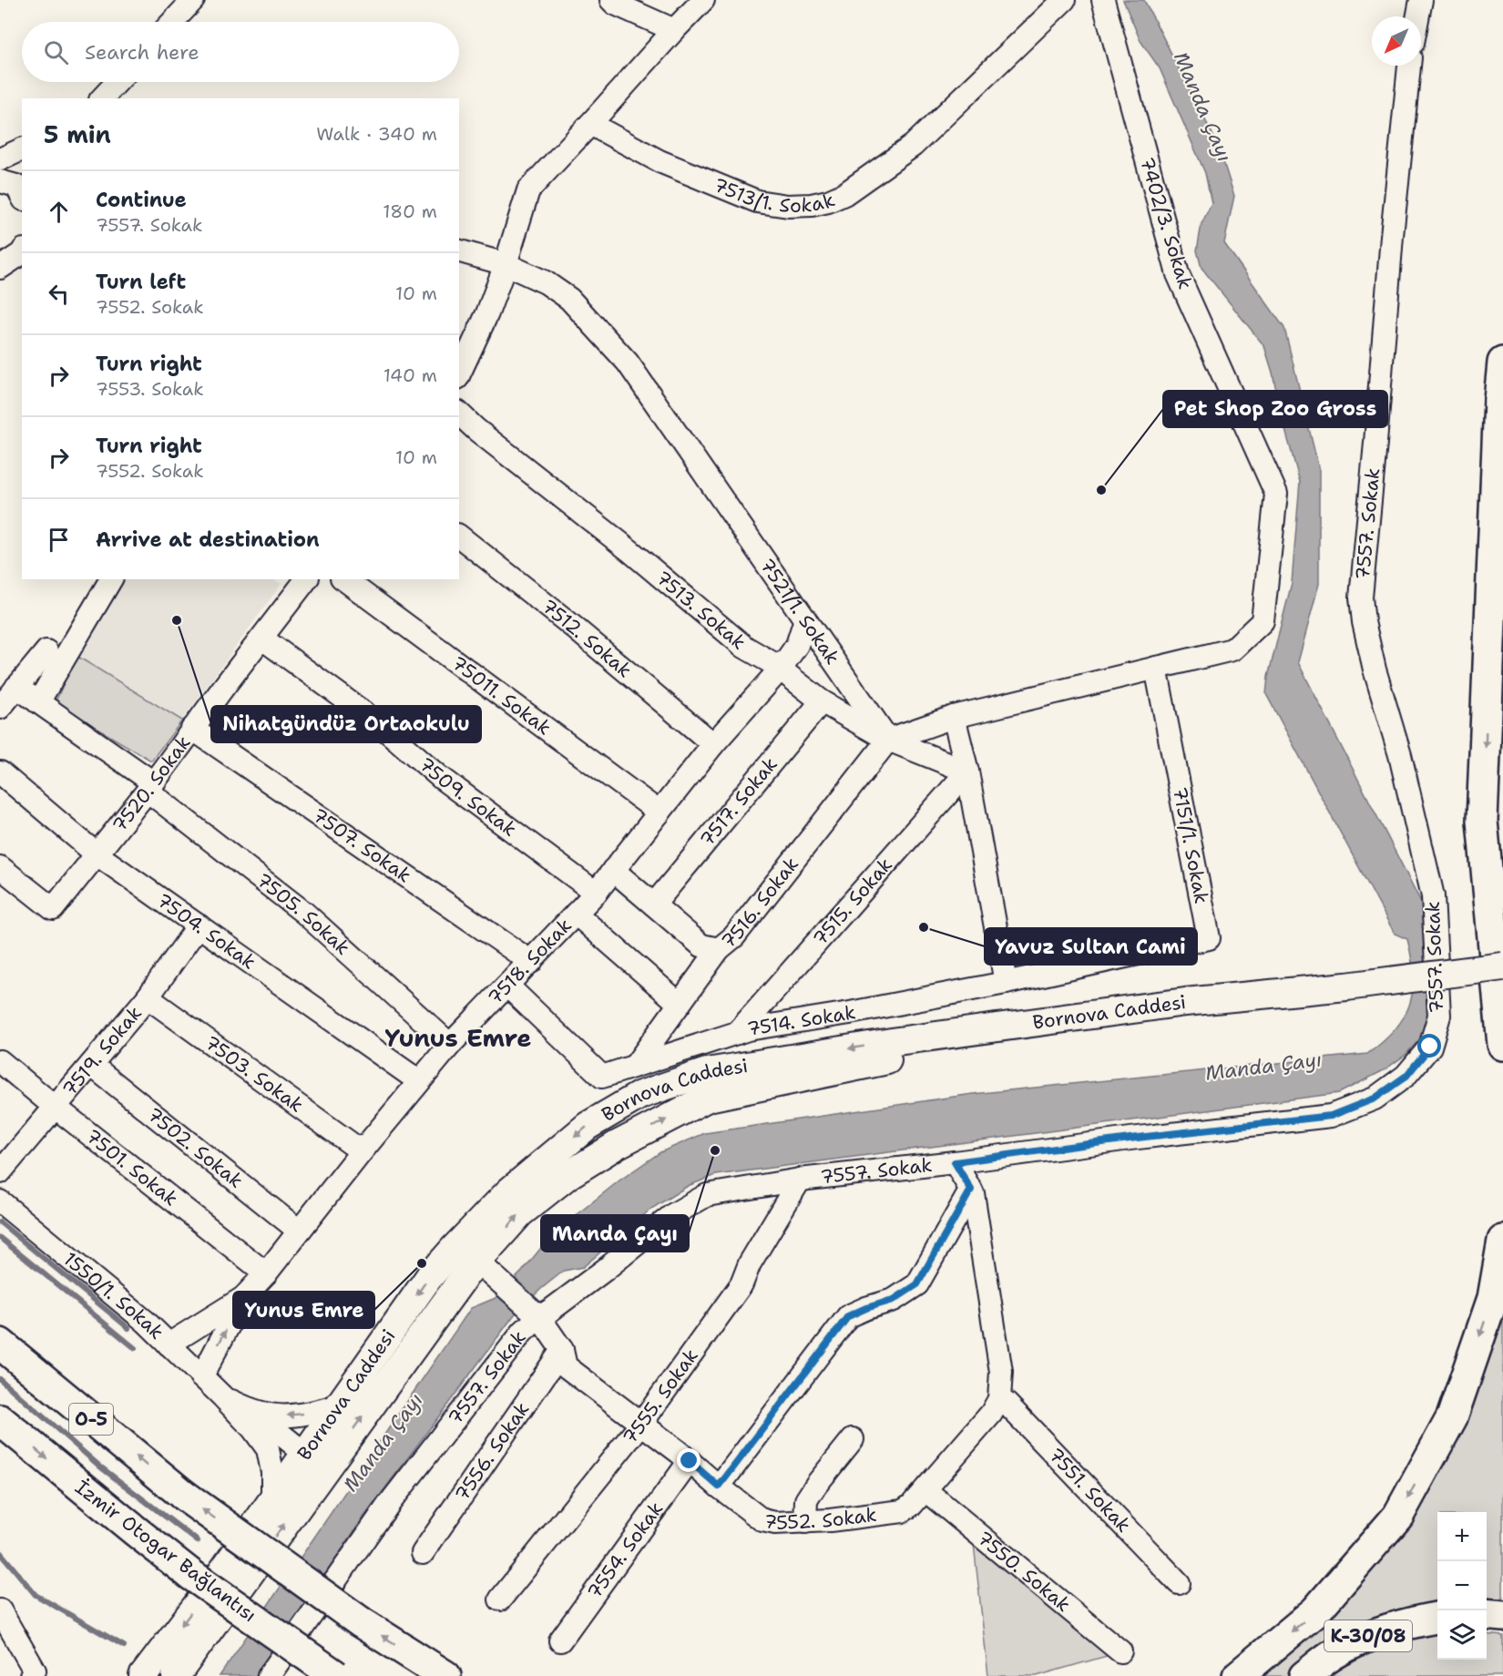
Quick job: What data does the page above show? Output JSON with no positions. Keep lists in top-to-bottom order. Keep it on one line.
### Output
{"streets":{"highway":["O-5","İzmir Otogar Bağlantısı","K-30/08"],"main road":["Bornova Caddesi"],"street":["7513/1. Sokak","7402/3. Sokak","7557. Sokak","7513. Sokak","7521/1. Sokak","7512. Sokak","75011. Sokak","7520. Sokak","7509. Sokak","7517. Sokak","7507. Sokak","7151/1. Sokak","7516. Sokak","7515. Sokak","7505. Sokak","7504. Sokak","7518. Sokak","7514. Sokak","7519. Sokak","7503. Sokak","7502. Sokak","7501. Sokak","1550/1. Sokak","7555. Sokak","7556. Sokak","7551. Sokak","7552. Sokak","7554. Sokak","7550. Sokak"]},"crossings":[["7402/3. Sokak","7151/1. Sokak"],["7557. Sokak","7555. Sokak"],["7557. Sokak","7552. Sokak"],["7513. Sokak","7521/1. Sokak"],["7513. Sokak","7517. Sokak"],["7513. Sokak","7516. Sokak"],["7513. Sokak","7515. Sokak"],["7513. Sokak","7518. Sokak"],["7521/1. Sokak","7516. Sokak"],["7521/1. Sokak","7518. Sokak"],["7512. Sokak","7518. Sokak"],["75011. Sokak","7518. Sokak"],["7520. Sokak","7509. Sokak"],["7520. Sokak","7507. Sokak"],["7520. Sokak","7505. Sokak"],["7520. Sokak","7504. Sokak"],["7509. Sokak","7518. Sokak"],["7507. Sokak","7518. Sokak"],["7151/1. Sokak","7514. Sokak"],["7516. Sokak","7514. Sokak"],["7515. Sokak","7514. Sokak"],["7505. Sokak","7518. Sokak"],["7504. Sokak","7518. Sokak"],["7504. Sokak","7519. Sokak"],["7518. Sokak","7514. Sokak"],["7518. Sokak","7503. Sokak"],["7518. Sokak","7502. Sokak"],["7518. Sokak","7501. Sokak"],["7518. Sokak","1550/1. Sokak"],["Bornova Caddesi","1550/1. Sokak"],["Bornova Caddesi","7552. Sokak"],["Bornova Caddesi","İzmir Otogar Bağlantısı"],["7519. Sokak","7503. Sokak"],["7519. Sokak","7502. Sokak"],["7519. Sokak","7501. Sokak"],["7555. Sokak","7552. Sokak"],["7556. Sokak","7552. Sokak"],["7551. Sokak","7552. Sokak"],["7552. Sokak","7554. Sokak"],["7552. Sokak","7550. Sokak"]],"districts":["Yunus Emre"],"water":["Manda Çayı"],"places":["Pet Shop Zoo Gross","Nihatgündüz Ortaokulu","Yavuz Sultan Cami","Manda Çayı","Yunus Emre"],"north":"bottom left","page":{"search":"Search here","heading":["5 min","Walk · 340 m"],"list":[["Continue","7557. Sokak","180 m"],["Turn left","7552. Sokak","10 m"],["Turn right","7553. Sokak","140 m"],["Turn right","7552. Sokak","10 m"],"Arrive at destination"],"map_buttons":["+","−"]}}
